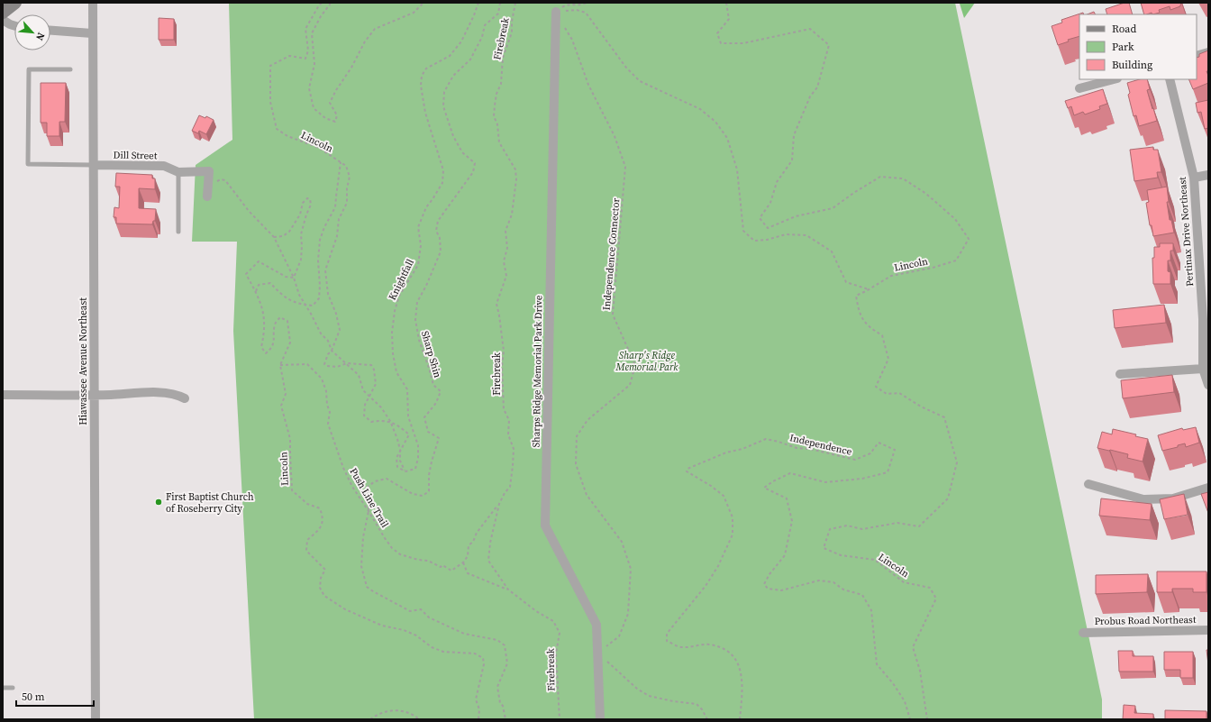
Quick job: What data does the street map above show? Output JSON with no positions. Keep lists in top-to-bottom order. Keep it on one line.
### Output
{"streets":{"street":["Dill Street","Pertinax Drive Northeast","Hiawassee Avenue Northeast","Sharps Ridge Memorial Park Drive","Probus Road Northeast"],"path":["Firebreak","Lincoln","Independence Connector","Knightfall","Sharp Shin","Independence","Push Line Trail"]},"crossings":[["Lincoln","Push Line Trail"],["Dill Street","Hiawassee Avenue Northeast"],["Independence Connector","Sharps Ridge Memorial Park Drive"],["Sharp Shin","Push Line Trail"]],"parks":["Sharp's Ridge Memorial Park"],"places":["First Baptist Church of Roseberry City"],"legend":["Road","Park","Building"],"scale_bar":"50 m","north":"bottom right"}
